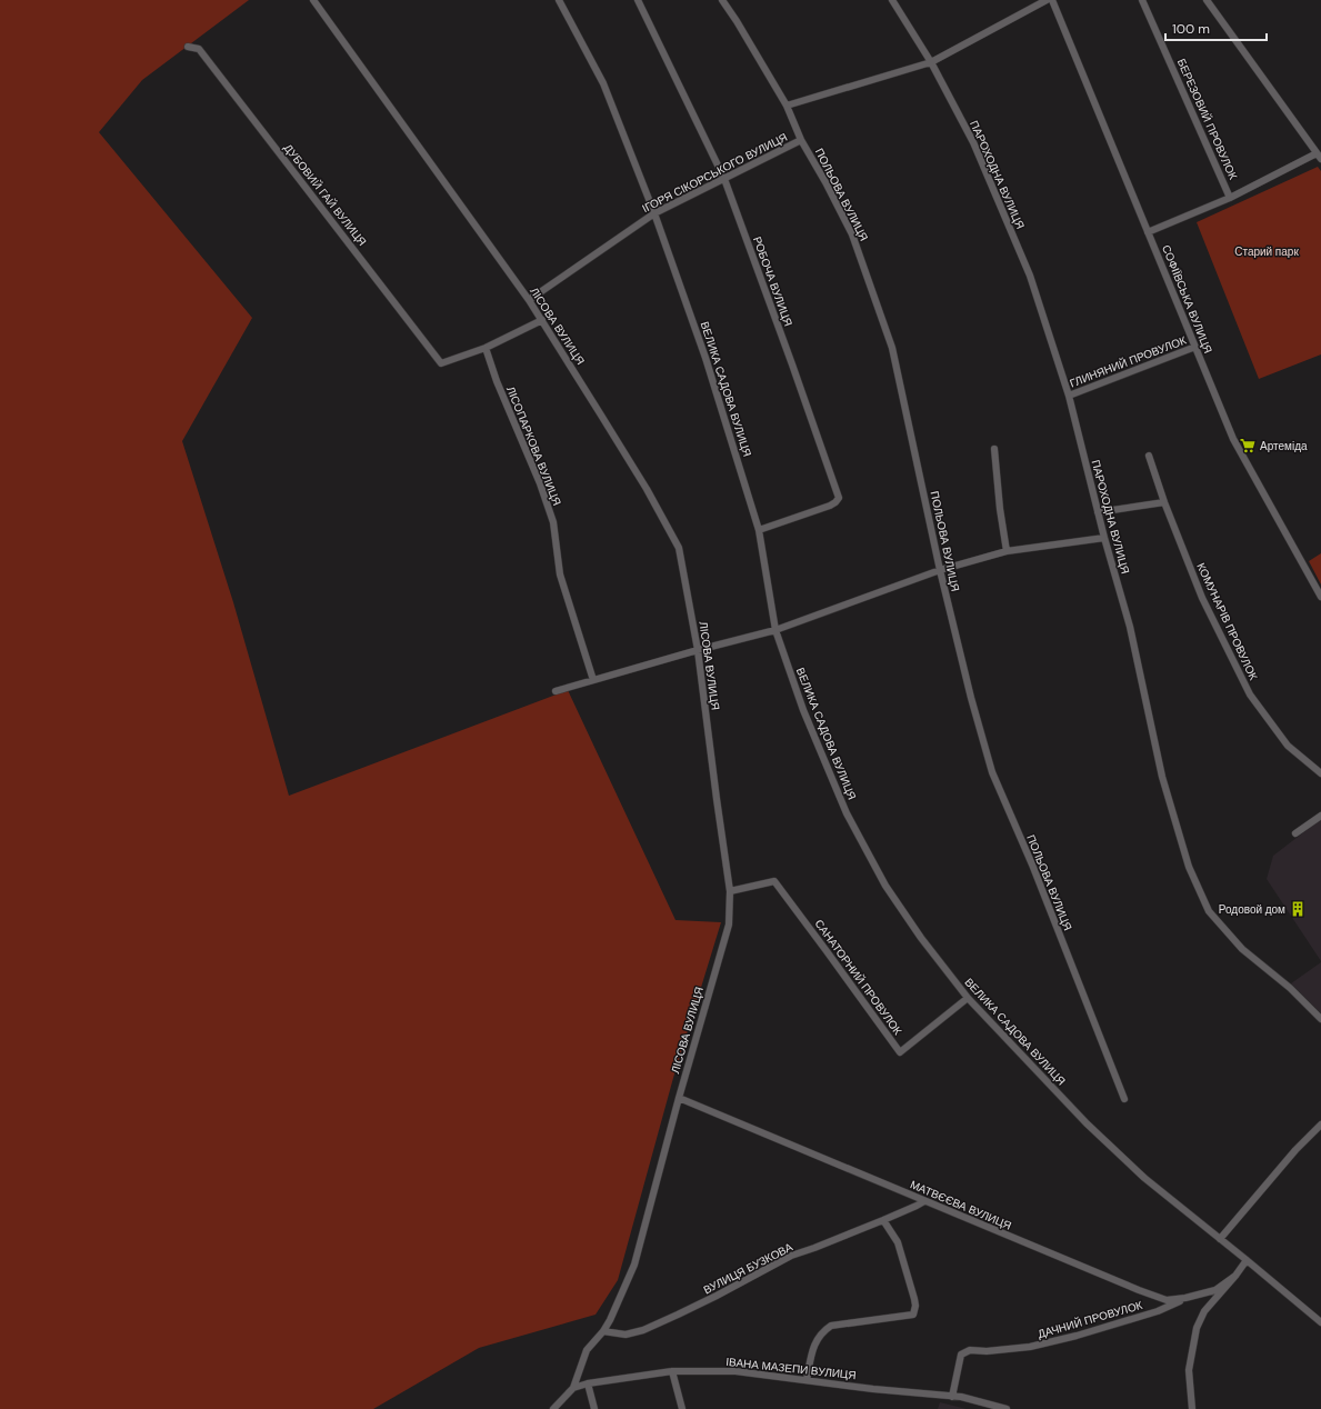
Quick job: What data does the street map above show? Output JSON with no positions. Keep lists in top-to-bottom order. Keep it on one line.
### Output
{"streets":{"street":["БЕРЕЗОВИЙ ПРОВУЛОК","ІГОРЯ СІКОРСЬКОГО ВУЛИЦЯ","ПАРОХОДНА ВУЛИЦЯ","ДУБОВИЙ ГАЙ ВУЛИЦЯ","ПОЛЬОВА ВУЛИЦЯ","РОБОЧА ВУЛИЦЯ","СОФІЇВСЬКА ВУЛИЦЯ","ЛІСОВА ВУЛИЦЯ","ГЛИНЯНИЙ ПРОВУЛОК","ВЕЛИКА САДОВА ВУЛИЦЯ","ЛІСОПАРКОВА ВУЛИЦЯ","КОМУНАРІВ ПРОВУЛОК","САНАТОРНИЙ ПРОВУЛОК","МАТВЄЄВА ВУЛИЦЯ","ВУЛИЦЯ БУЗКОВА","ДАЧНИЙ ПРОВУЛОК","ІВАНА МАЗЕПИ ВУЛИЦЯ"]},"crossings":[["ІГОРЯ СІКОРСЬКОГО ВУЛИЦЯ","ПОЛЬОВА ВУЛИЦЯ"],["ІГОРЯ СІКОРСЬКОГО ВУЛИЦЯ","РОБОЧА ВУЛИЦЯ"],["ІГОРЯ СІКОРСЬКОГО ВУЛИЦЯ","ЛІСОВА ВУЛИЦЯ"],["ІГОРЯ СІКОРСЬКОГО ВУЛИЦЯ","ВЕЛИКА САДОВА ВУЛИЦЯ"],["ПАРОХОДНА ВУЛИЦЯ","ГЛИНЯНИЙ ПРОВУЛОК"],["ДУБОВИЙ ГАЙ ВУЛИЦЯ","ЛІСОПАРКОВА ВУЛИЦЯ"],["РОБОЧА ВУЛИЦЯ","ВЕЛИКА САДОВА ВУЛИЦЯ"],["СОФІЇВСЬКА ВУЛИЦЯ","ГЛИНЯНИЙ ПРОВУЛОК"],["ЛІСОВА ВУЛИЦЯ","САНАТОРНИЙ ПРОВУЛОК"],["ЛІСОВА ВУЛИЦЯ","МАТВЄЄВА ВУЛИЦЯ"],["ЛІСОВА ВУЛИЦЯ","ВУЛИЦЯ БУЗКОВА"],["ЛІСОВА ВУЛИЦЯ","ІВАНА МАЗЕПИ ВУЛИЦЯ"],["ВЕЛИКА САДОВА ВУЛИЦЯ","САНАТОРНИЙ ПРОВУЛОК"],["МАТВЄЄВА ВУЛИЦЯ","ВУЛИЦЯ БУЗКОВА"],["МАТВЄЄВА ВУЛИЦЯ","ДАЧНИЙ ПРОВУЛОК"],["ДАЧНИЙ ПРОВУЛОК","ІВАНА МАЗЕПИ ВУЛИЦЯ"]],"parks":["Старий парк"],"places":{"supermarket":["Артеміда"],"building":["Родовой дом"]},"scale_bar":"100 m"}
